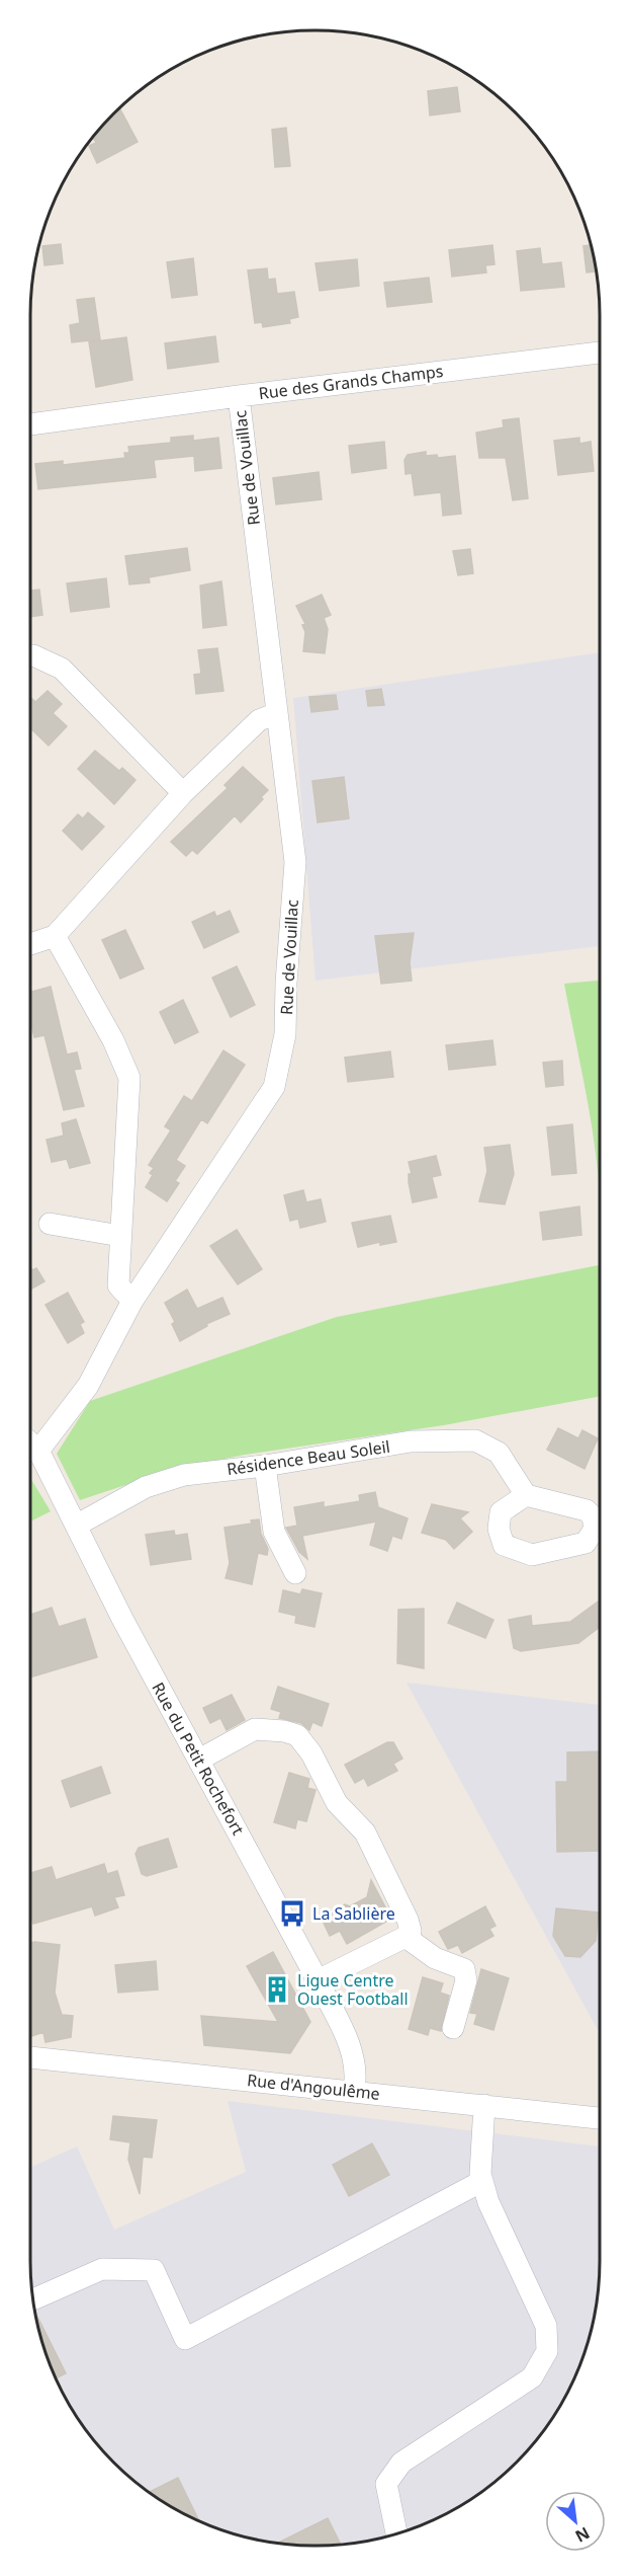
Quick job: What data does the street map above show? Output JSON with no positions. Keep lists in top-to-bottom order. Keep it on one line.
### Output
{"streets":{"street":["Rue des Grands Champs","Rue de Vouillac","Résidence Beau Soleil","Rue du Petit Rochefort","Rue d'Angoulême"]},"crossings":[["Rue des Grands Champs","Rue de Vouillac"],["Rue de Vouillac","Rue du Petit Rochefort"],["Résidence Beau Soleil","Rue du Petit Rochefort"],["Rue du Petit Rochefort","Rue d'Angoulême"]],"places":{"bus stop":["La Sablière"],"building":["Ligue Centre Ouest Football"]},"north":"bottom right"}
